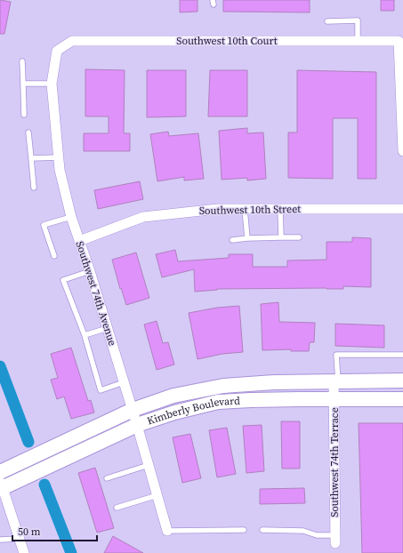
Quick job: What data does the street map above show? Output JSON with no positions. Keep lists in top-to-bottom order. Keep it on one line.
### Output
{"streets":{"street":["Southwest 10th Court","Southwest 10th Street","Southwest 74th Avenue","Kimberly Boulevard","Southwest 74th Terrace"]},"crossings":[["Southwest 10th Court","Southwest 74th Avenue"],["Southwest 10th Street","Southwest 74th Avenue"],["Southwest 74th Avenue","Kimberly Boulevard"],["Kimberly Boulevard","Southwest 74th Terrace"]],"scale_bar":"50 m"}
